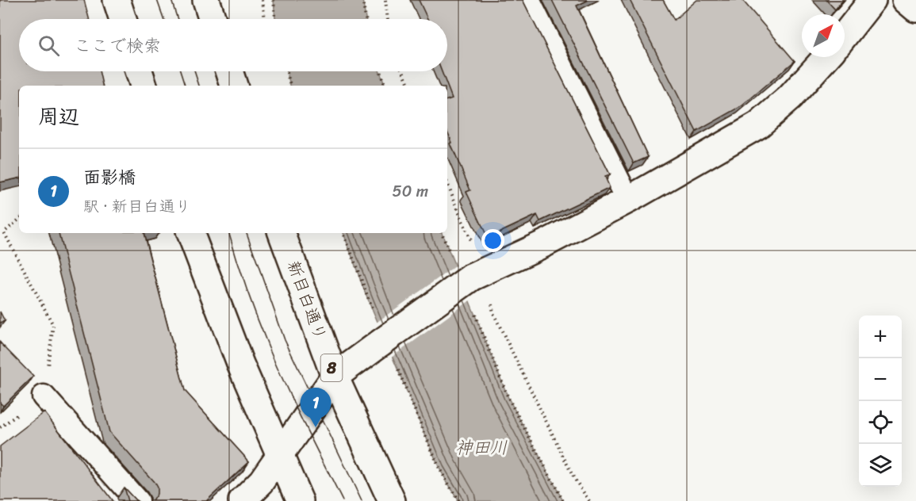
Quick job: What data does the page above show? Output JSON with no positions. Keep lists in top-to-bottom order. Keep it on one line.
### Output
{"streets":{"street":["新目白通り","8"]},"water":["神田川"],"north":"top right","page":{"search":"ここで検索","heading":"周辺","list":[{"mark":"1","name":"面影橋","note":"駅 · 新目白通り","value":"50 m"}],"map_buttons":["+","−"],"pins":"1"}}
